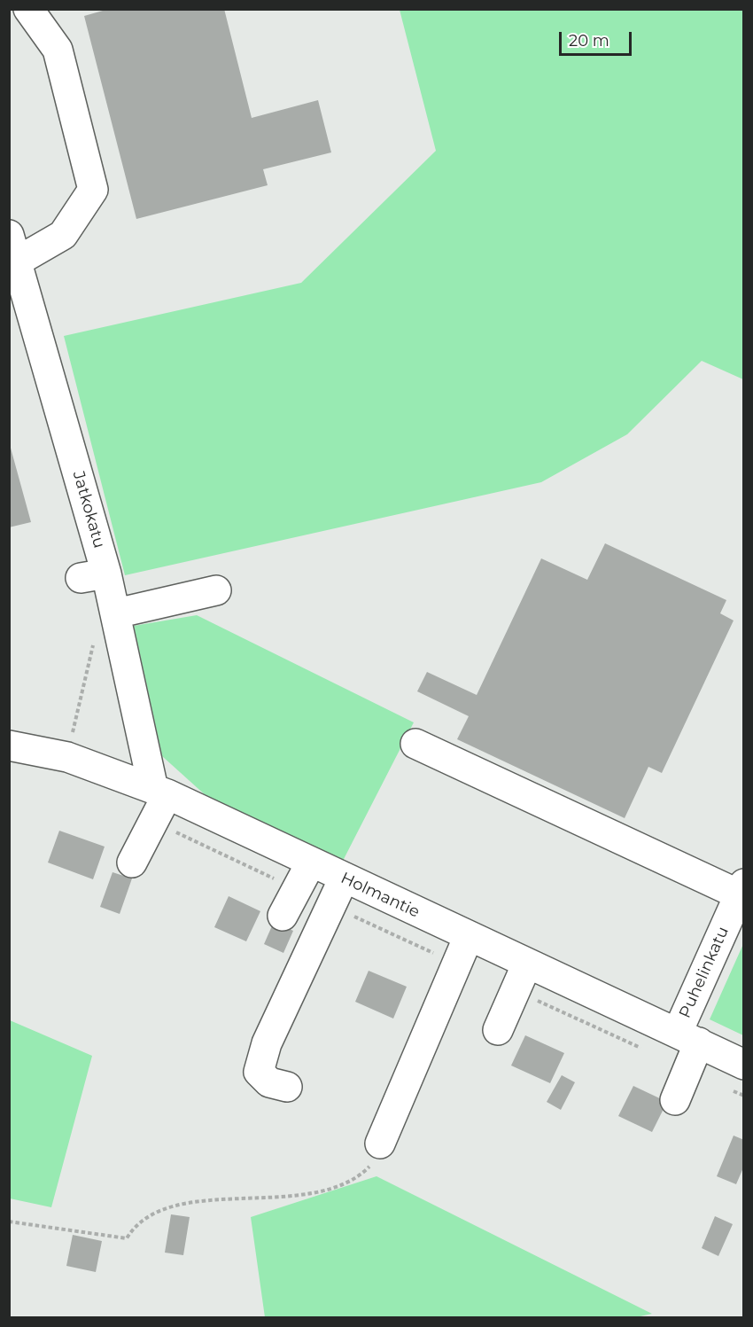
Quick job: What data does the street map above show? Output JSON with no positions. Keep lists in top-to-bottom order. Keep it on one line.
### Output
{"streets":{"street":["Jatkokatu","Holmantie","Puhelinkatu"]},"crossings":[["Jatkokatu","Holmantie"],["Holmantie","Puhelinkatu"]],"scale_bar":"20 m"}
